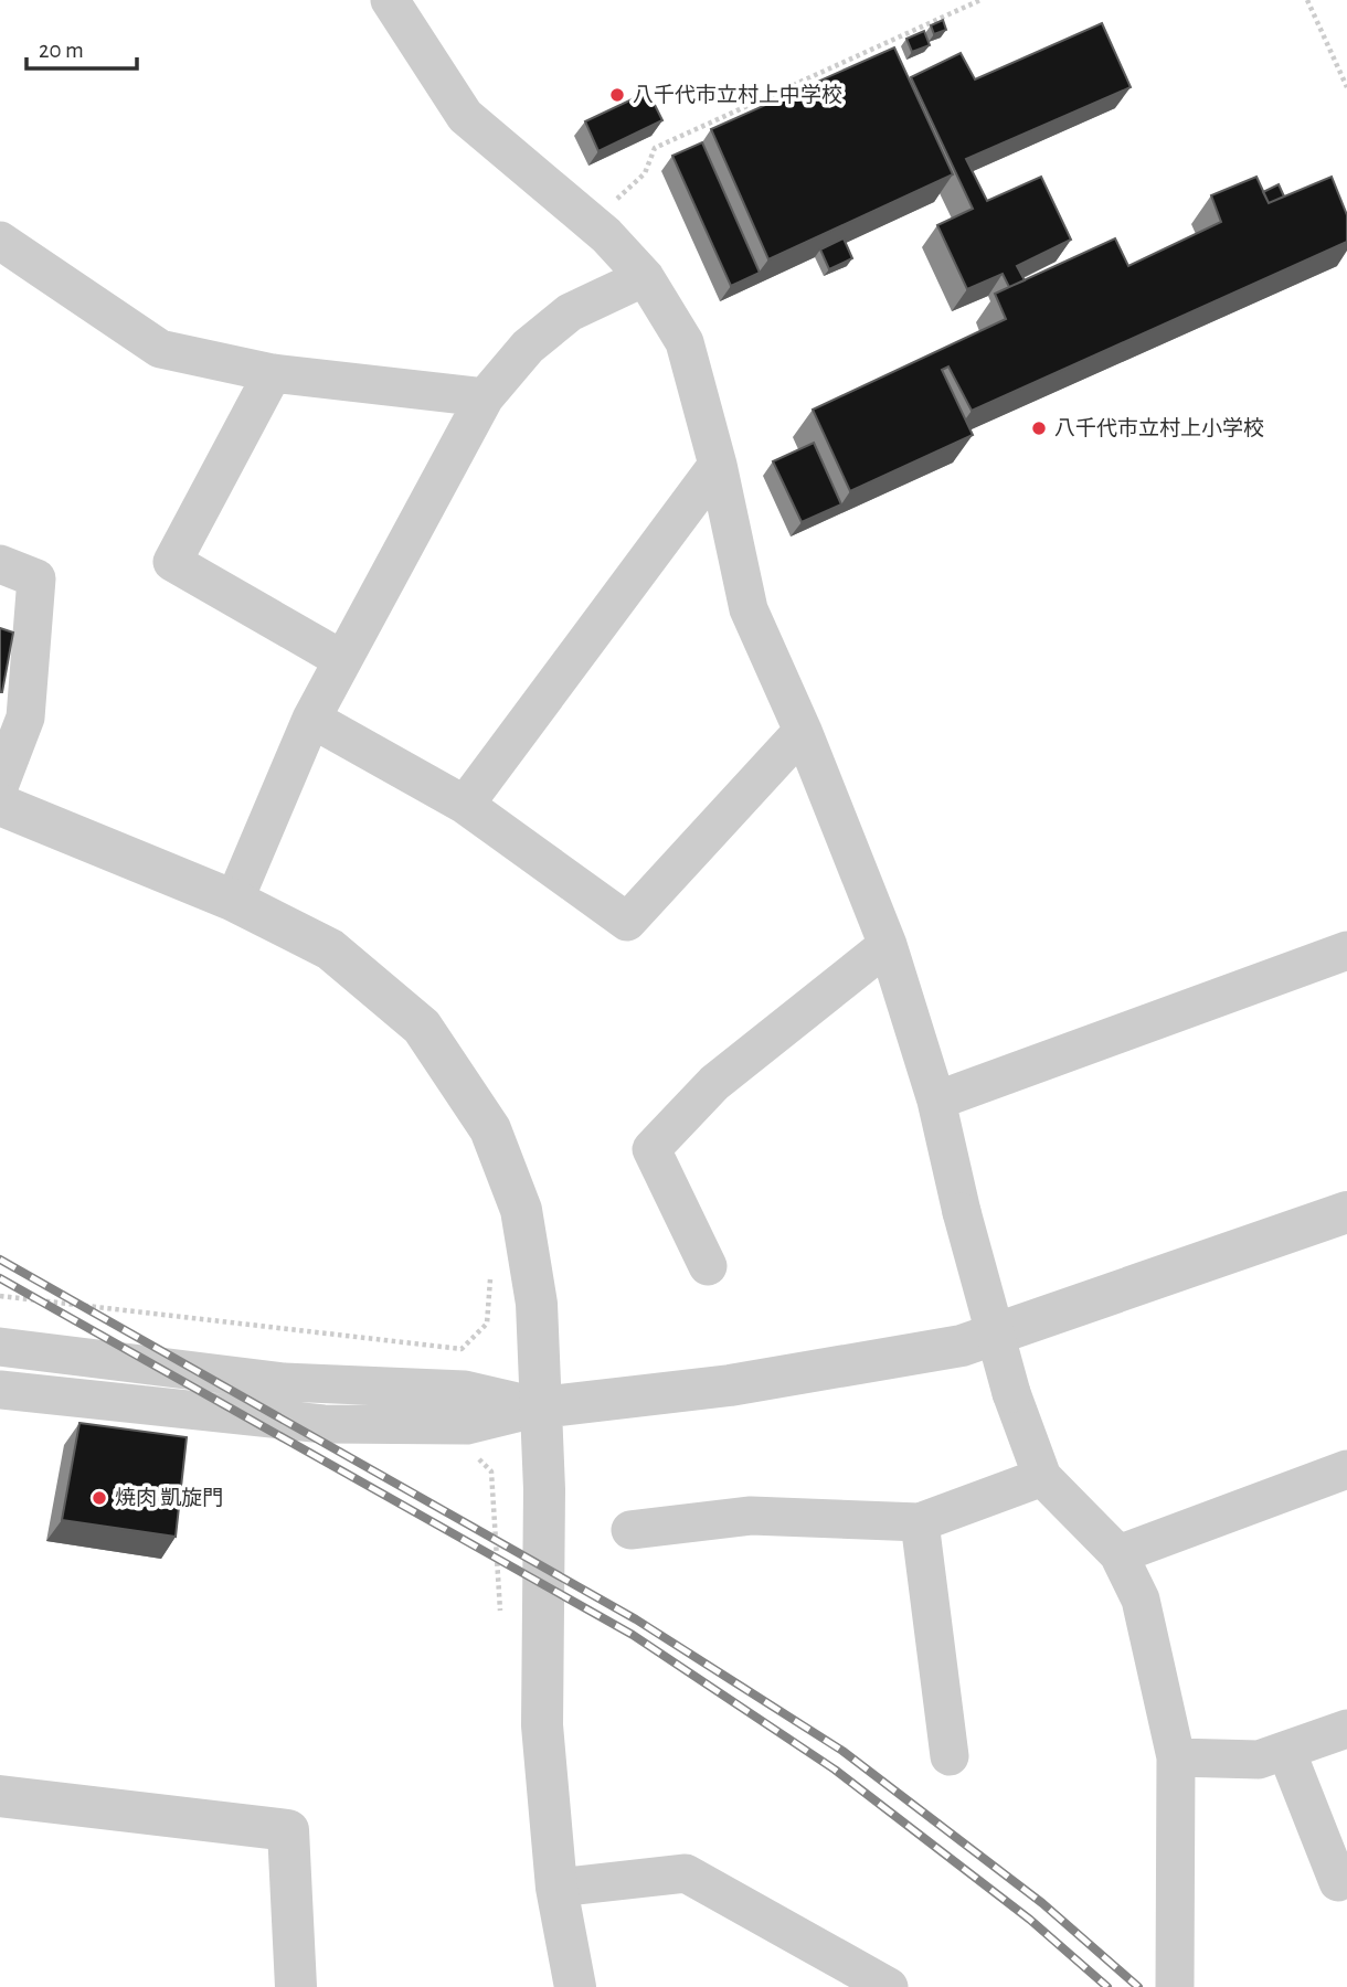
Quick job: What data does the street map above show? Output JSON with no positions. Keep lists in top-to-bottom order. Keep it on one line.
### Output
{"places":["八千代市立村上中学校","八千代市立村上小学校","焼肉 凱旋門"],"scale_bar":"20 m"}
